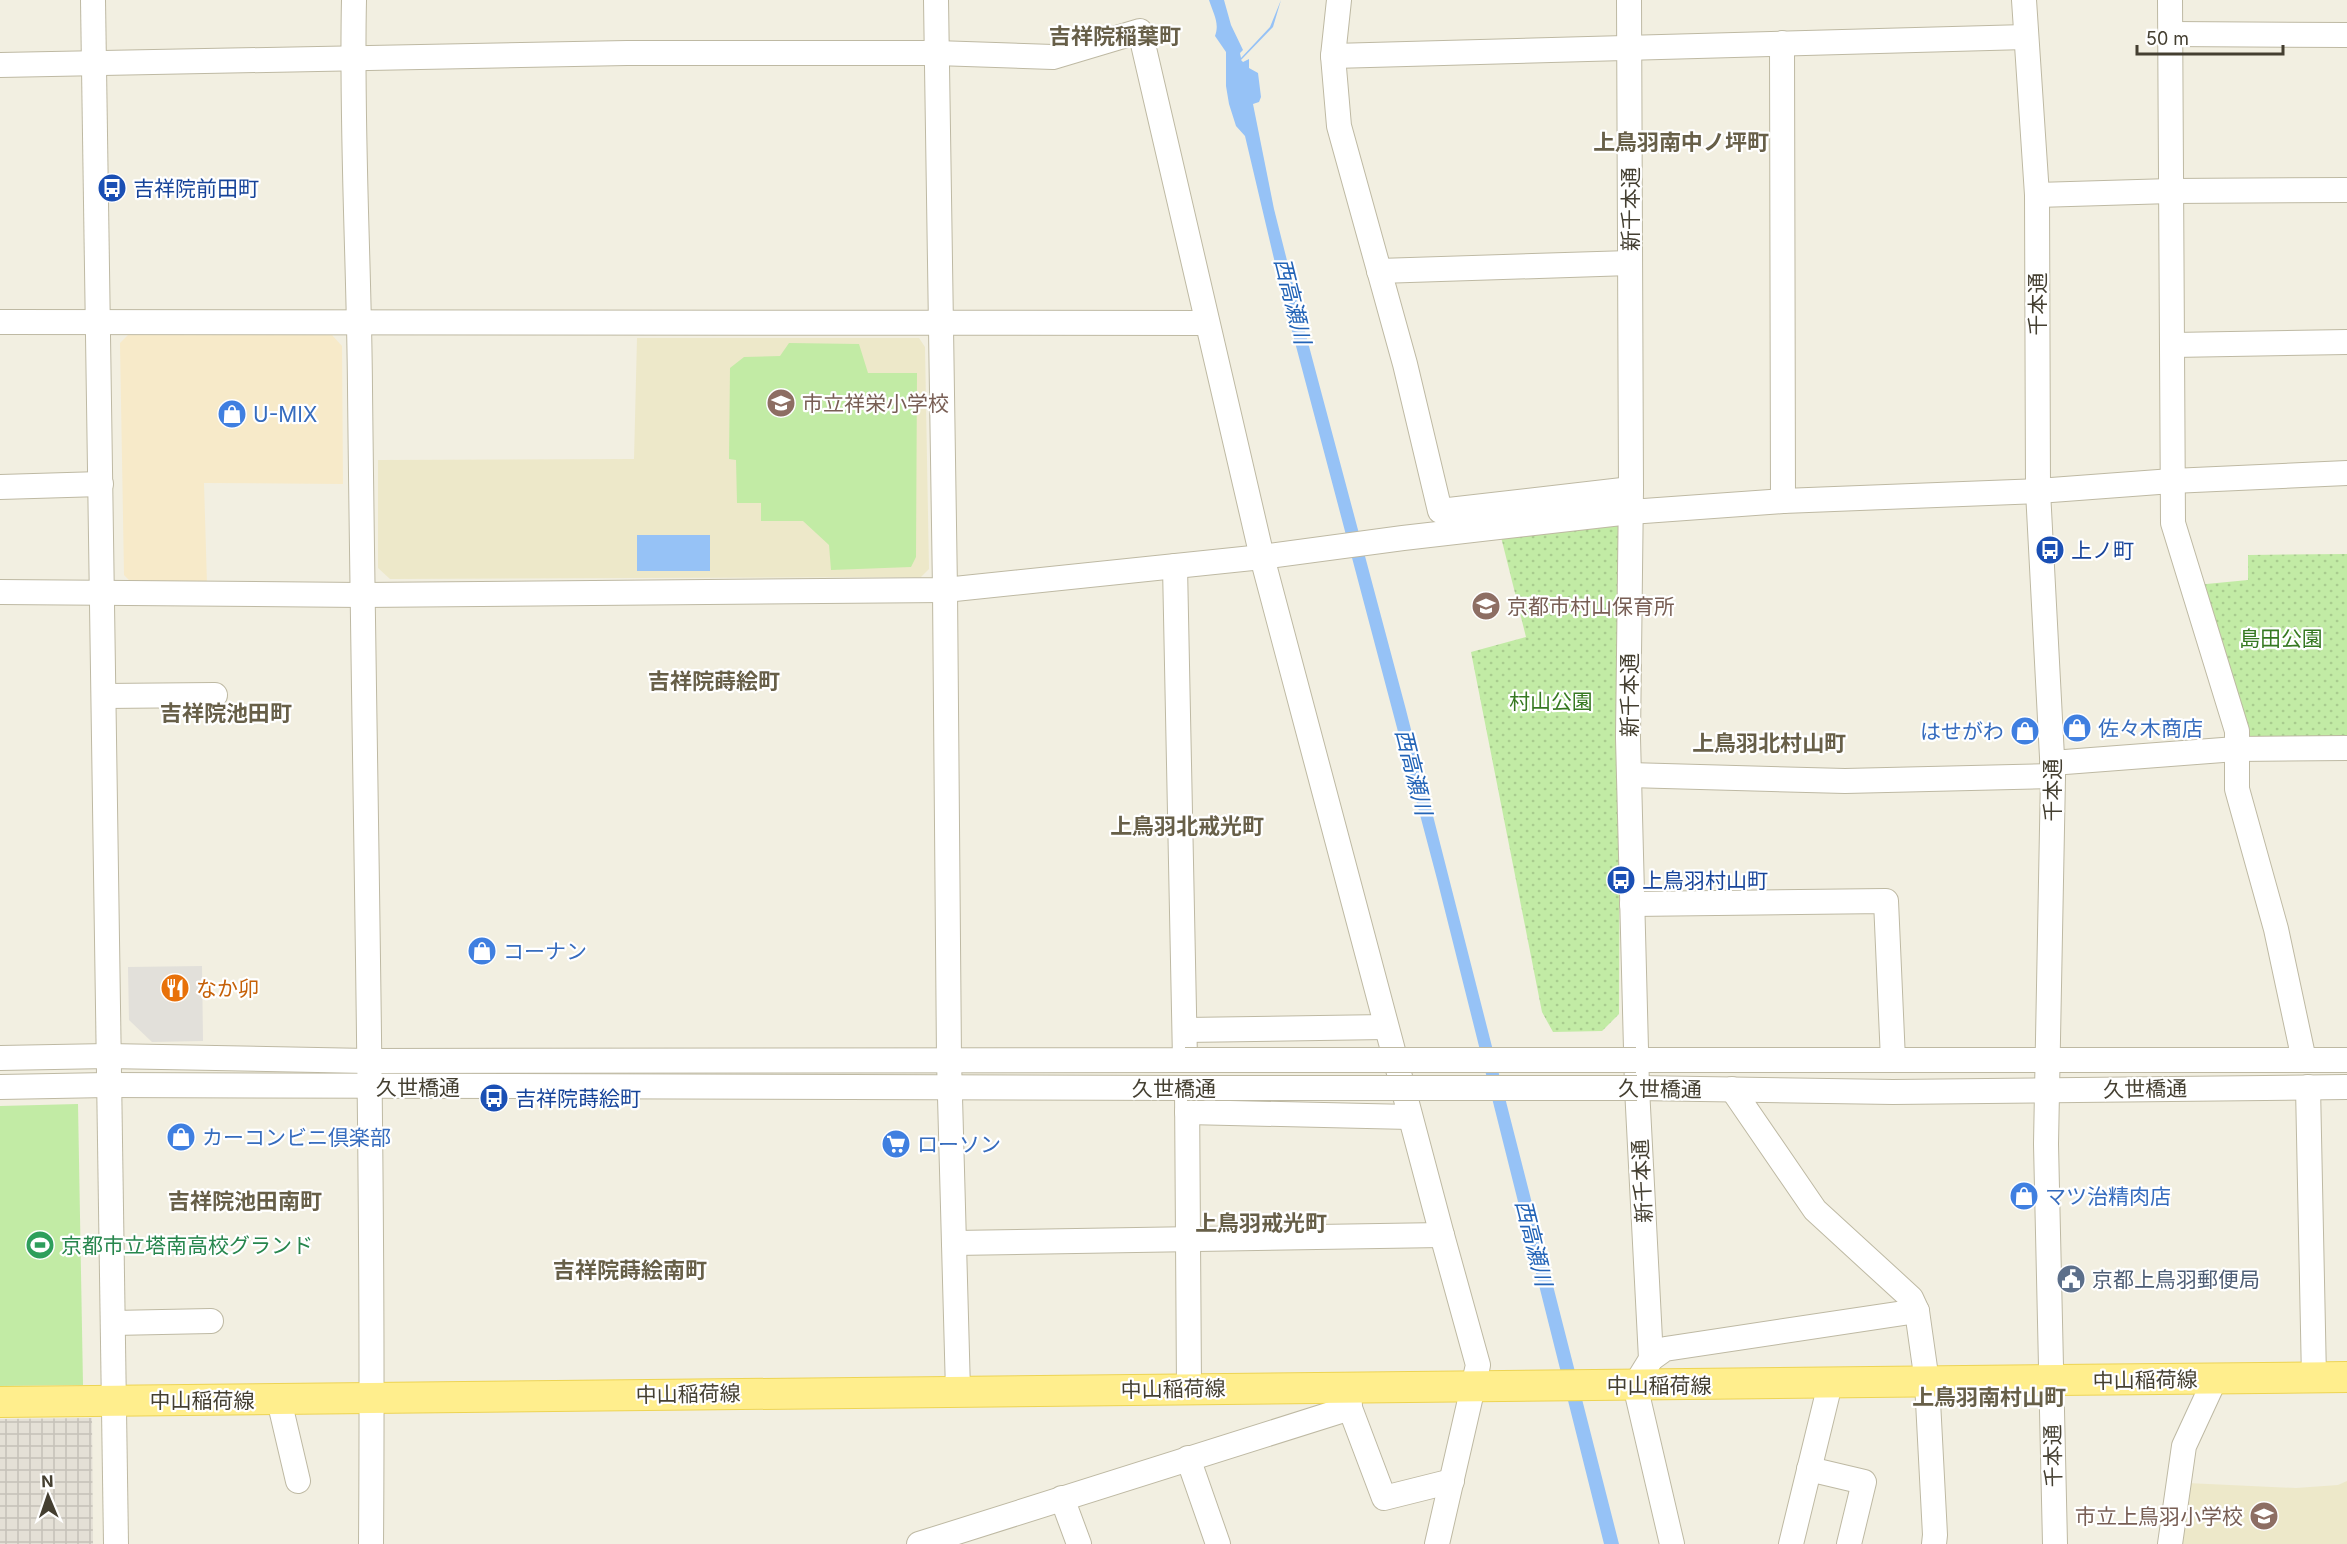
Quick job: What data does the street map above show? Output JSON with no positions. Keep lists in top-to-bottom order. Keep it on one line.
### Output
{"streets":{"main road":["中山稲荷線"],"street":["新千本通","千本通","久世橋通"]},"crossings":[["新千本通","久世橋通"],["千本通","久世橋通"],["千本通","中山稲荷線"]],"districts":["吉祥院稲葉町","上鳥羽南中ノ坪町","吉祥院蒔絵町","吉祥院池田町","上鳥羽北村山町","上鳥羽北戒光町","吉祥院池田南町","上鳥羽戒光町","吉祥院蒔絵南町","上鳥羽南村山町"],"water":["西高瀬川"],"parks":["島田公園","村山公園"],"places":{"bus stop":["吉祥院前田町","上ノ町","上鳥羽村山町","吉祥院蒔絵町"],"school or university":["市立祥栄小学校","京都市村山保育所","市立上鳥羽小学校"],"shop":["U-MIX","佐々木商店","はせがわ","コーナン","カーコンビニ倶楽部","マツ治精肉店"],"restaurant":["なか卯"],"supermarket":["ローソン"],"sports":["京都市立塔南高校グランド"],"public building":["京都上鳥羽郵便局"]},"scale_bar":"50 m","north":"top"}
